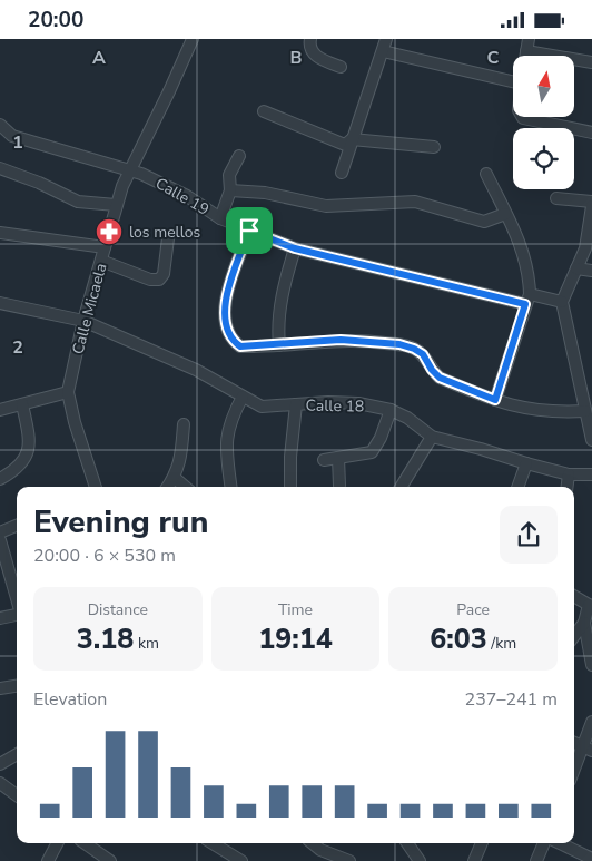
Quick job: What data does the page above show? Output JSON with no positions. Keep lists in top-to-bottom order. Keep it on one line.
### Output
{"streets":{"street":["Calle 19","Calle Micaela","Calle 18"]},"crossings":[["Calle 19","Calle Micaela"],["Calle Micaela","Calle 18"]],"places":{"pharmacy":["los mellos"]},"north":"top","page":{"status":"20:00","heading":["Evening run","20:00 · 6 × 530 m"],"stats":[["Distance","3.18 km"],["Time","19:14"],["Pace","6:03 /km"]],"chart":["Elevation","237–241 m"]},"grid":{"columns":["A","B","C"],"rows":["1","2"]}}
